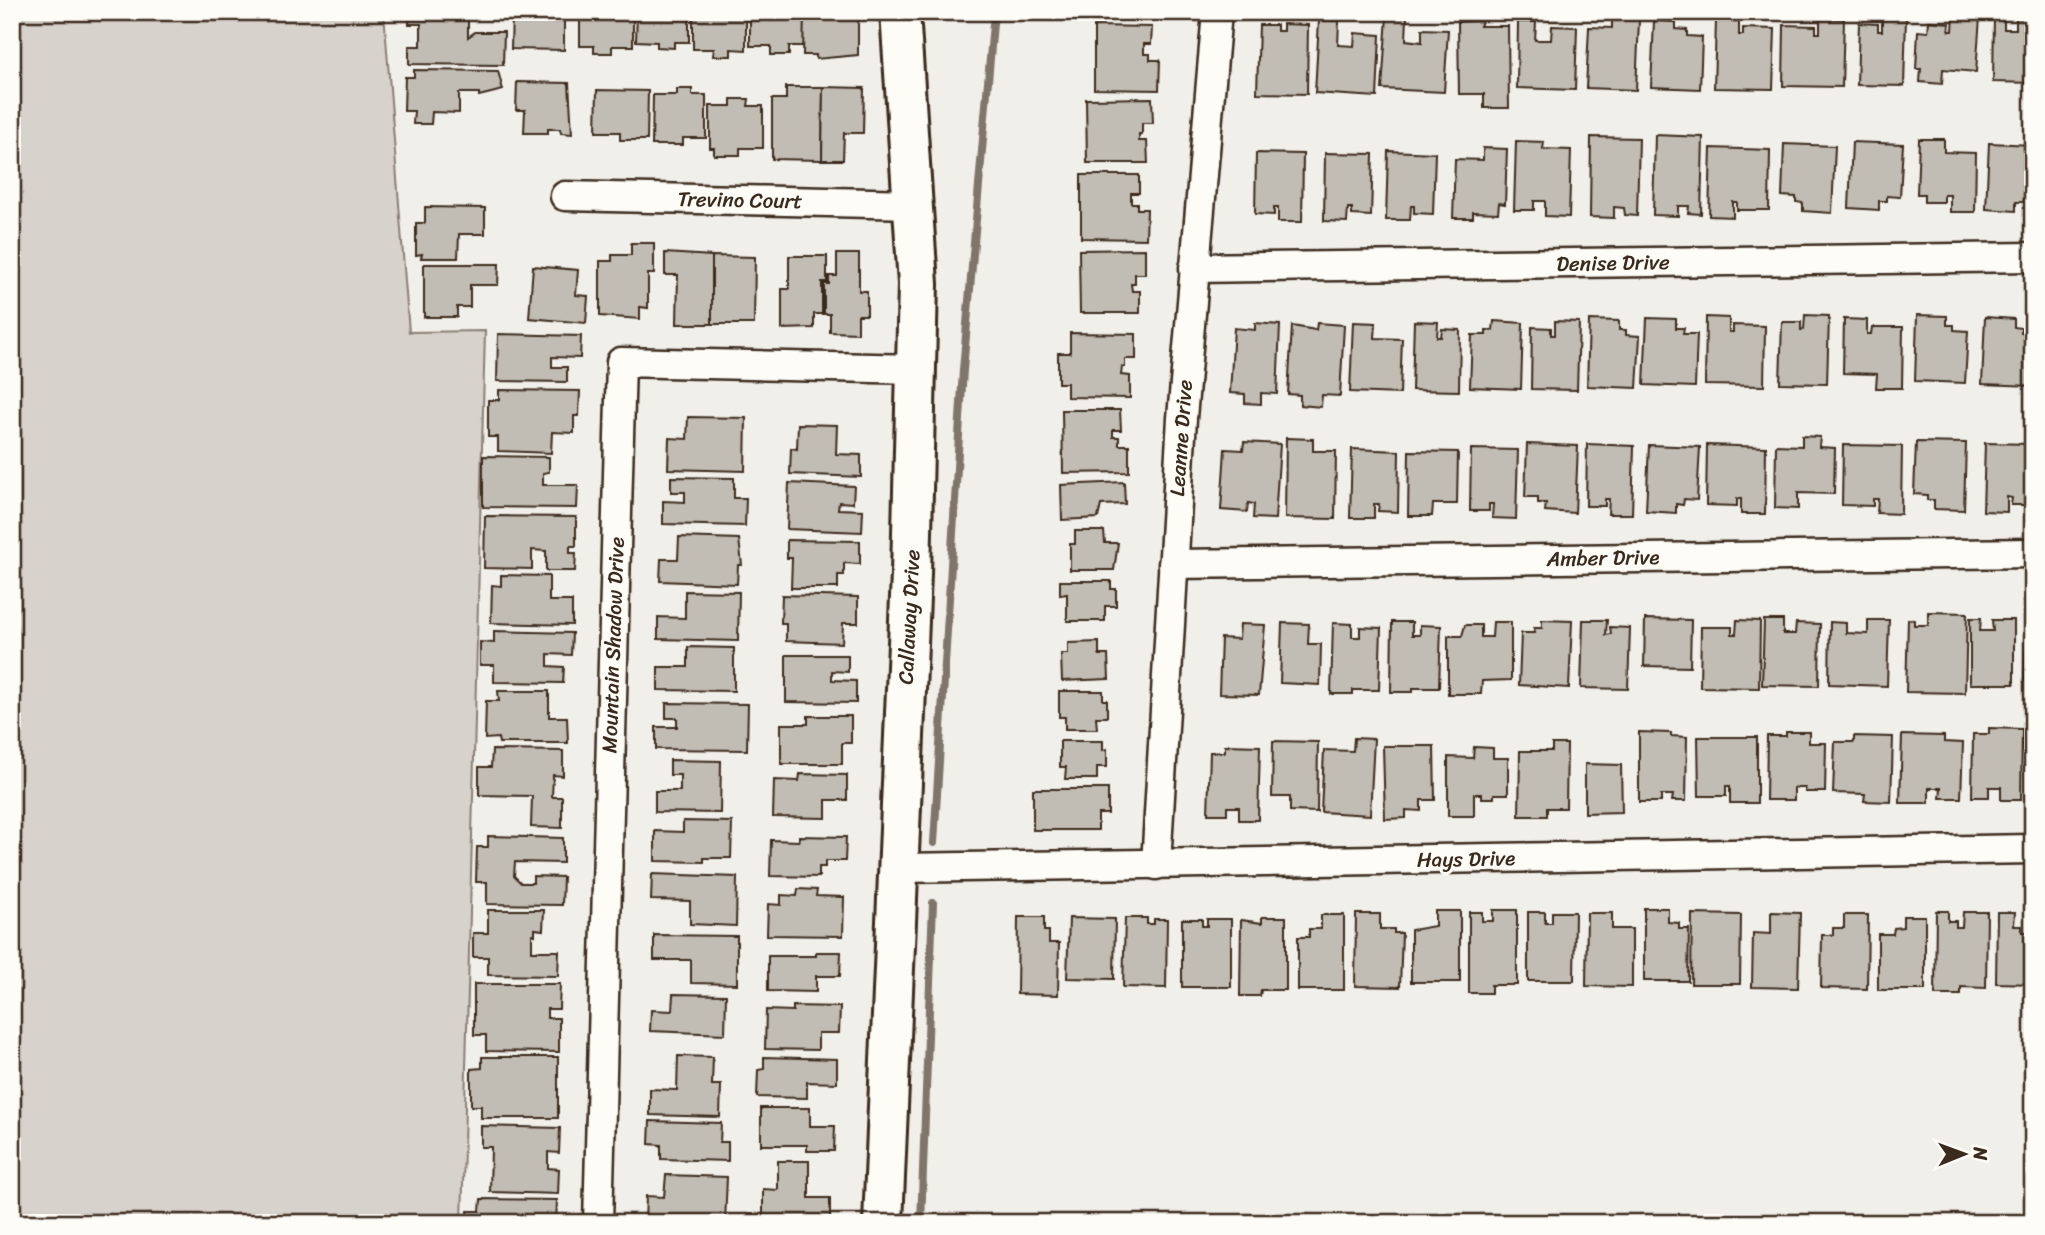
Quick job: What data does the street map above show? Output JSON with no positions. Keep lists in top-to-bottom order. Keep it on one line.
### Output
{"streets":{"street":["Trevino Court","Denise Drive","Leanne Drive","Amber Drive","Callaway Drive","Mountain Shadow Drive","Hays Drive"]},"crossings":[["Trevino Court","Callaway Drive"],["Denise Drive","Leanne Drive"],["Leanne Drive","Amber Drive"],["Leanne Drive","Hays Drive"],["Callaway Drive","Mountain Shadow Drive"],["Callaway Drive","Hays Drive"]],"north":"right"}
